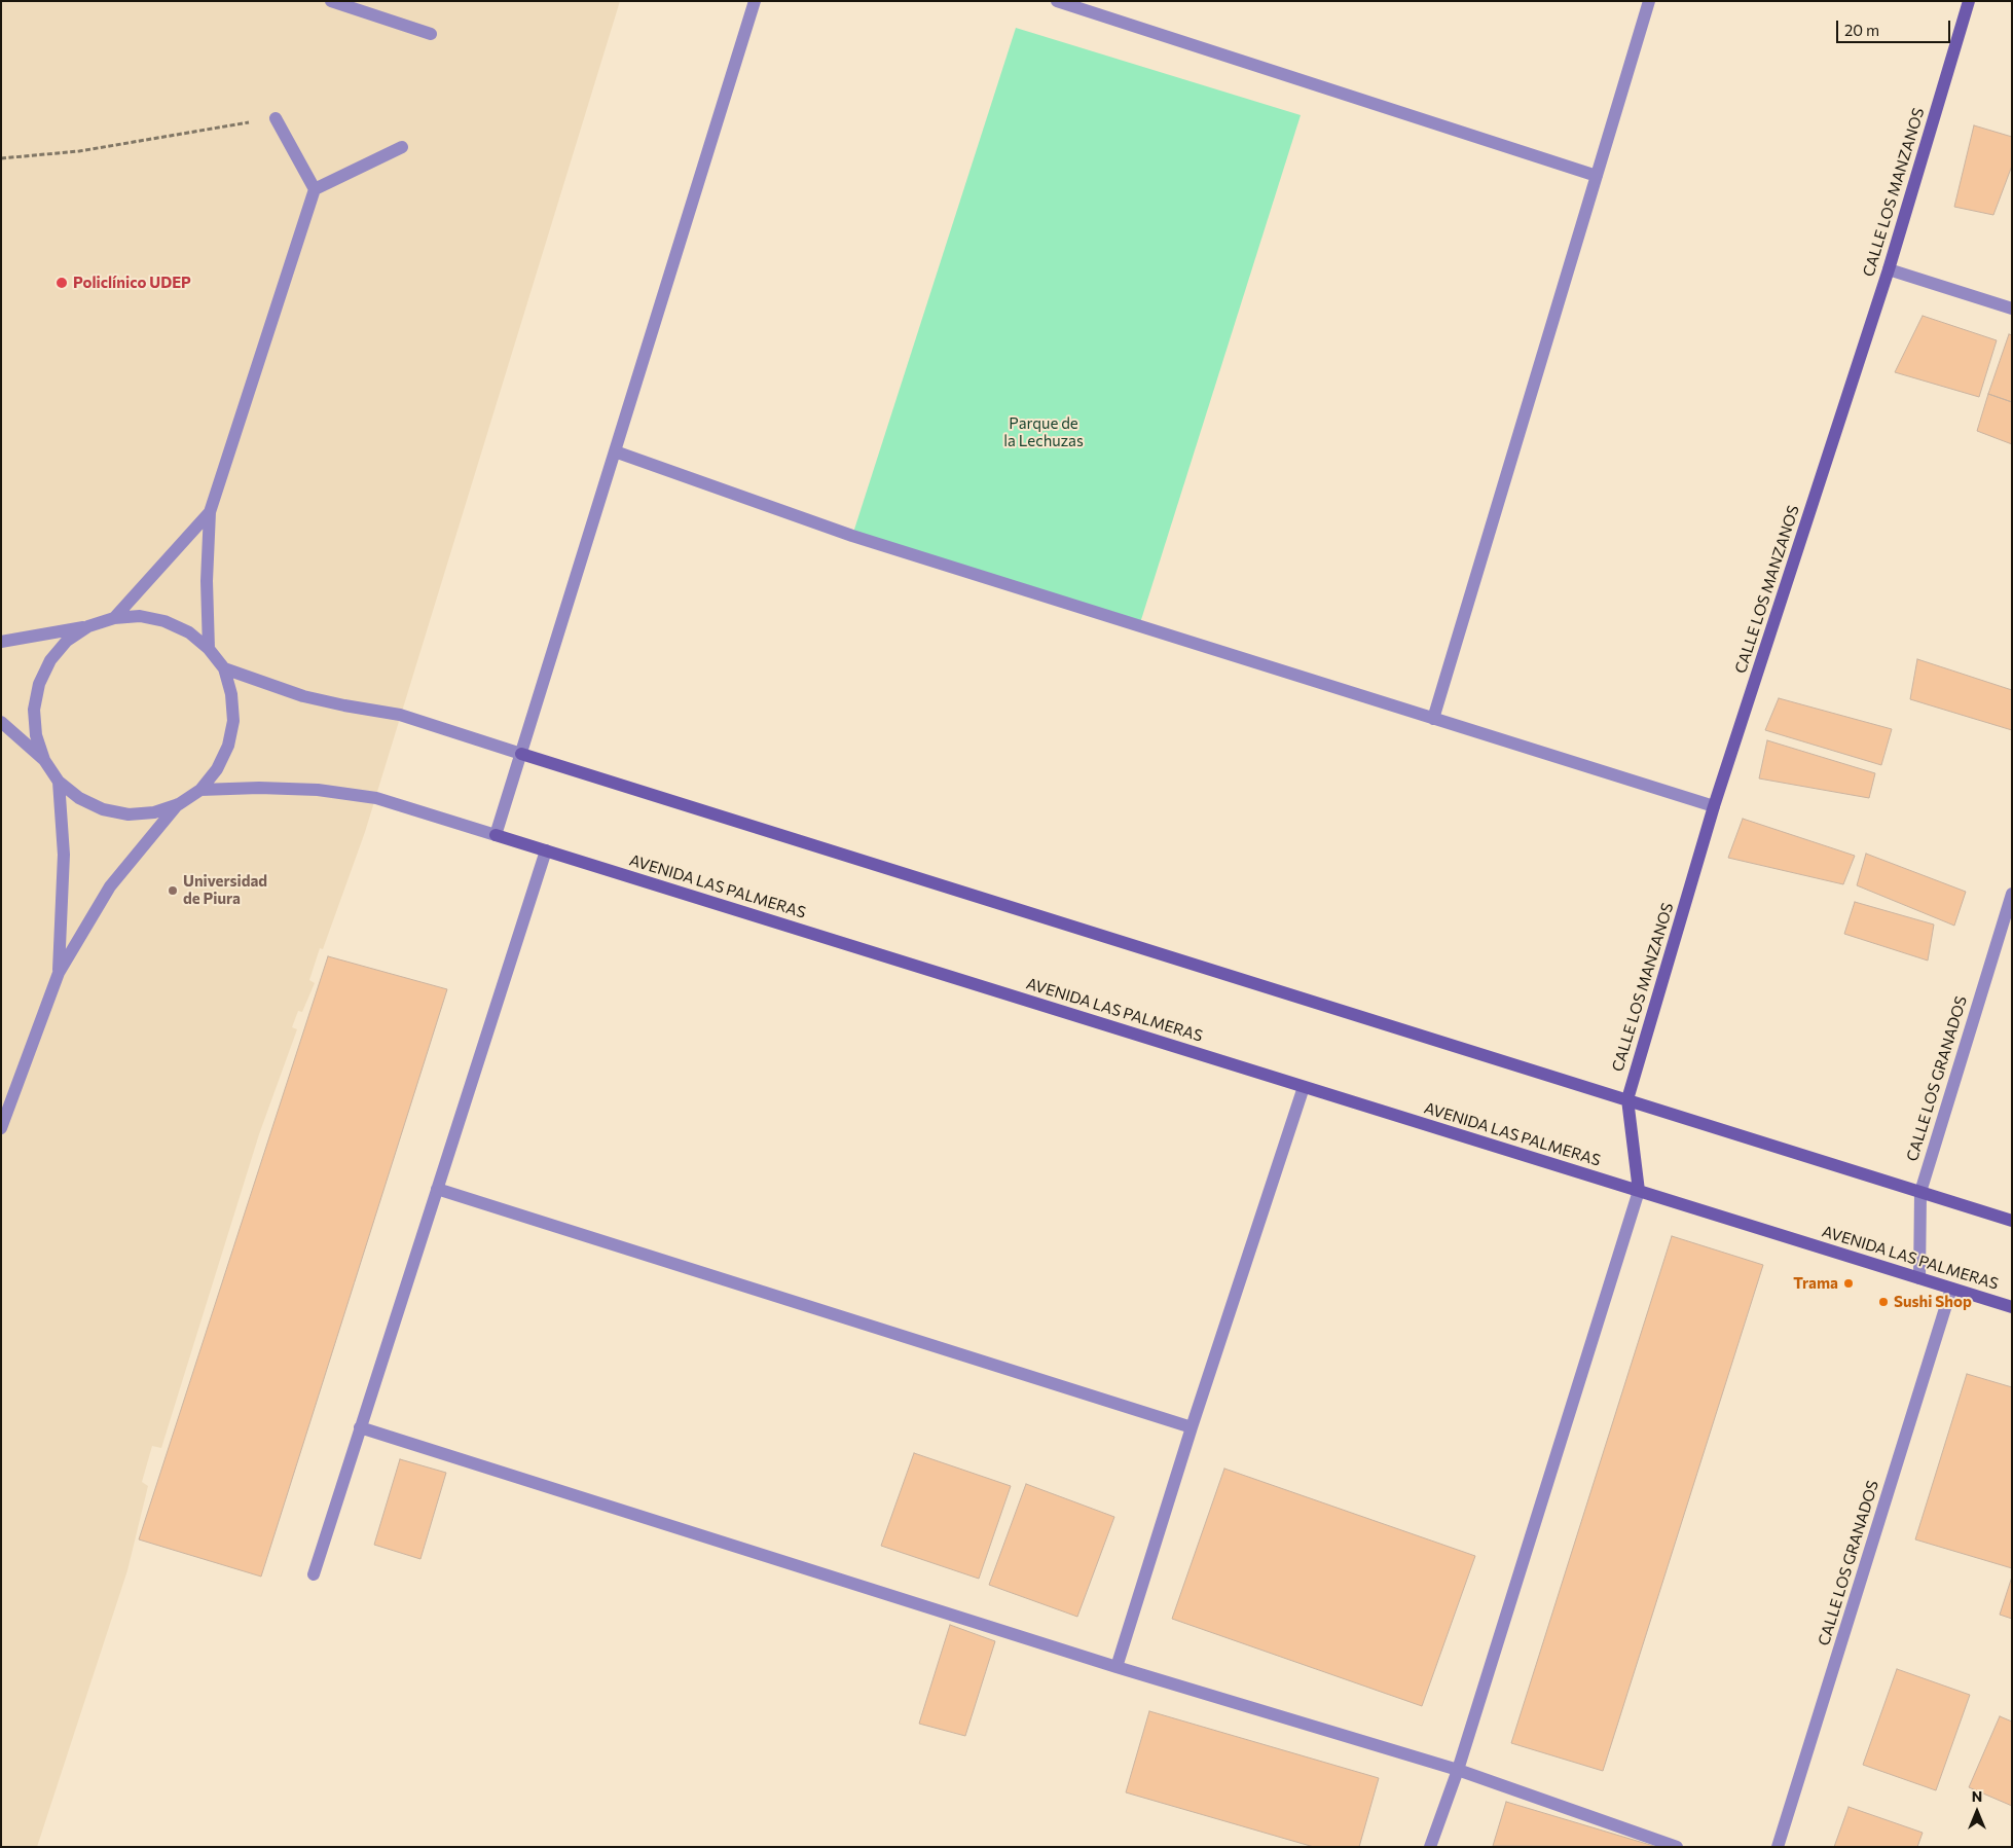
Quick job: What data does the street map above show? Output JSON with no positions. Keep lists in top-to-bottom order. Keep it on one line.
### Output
{"streets":{"street":["CALLE LOS MANZANOS","AVENIDA LAS PALMERAS","CALLE LOS GRANADOS"]},"crossings":[["CALLE LOS MANZANOS","AVENIDA LAS PALMERAS"],["AVENIDA LAS PALMERAS","CALLE LOS GRANADOS"]],"parks":["Parque de la Lechuzas"],"places":["Policlínico UDEP","Universidad de Piura","Trama","Sushi Shop"],"scale_bar":"20 m","north":"top"}
